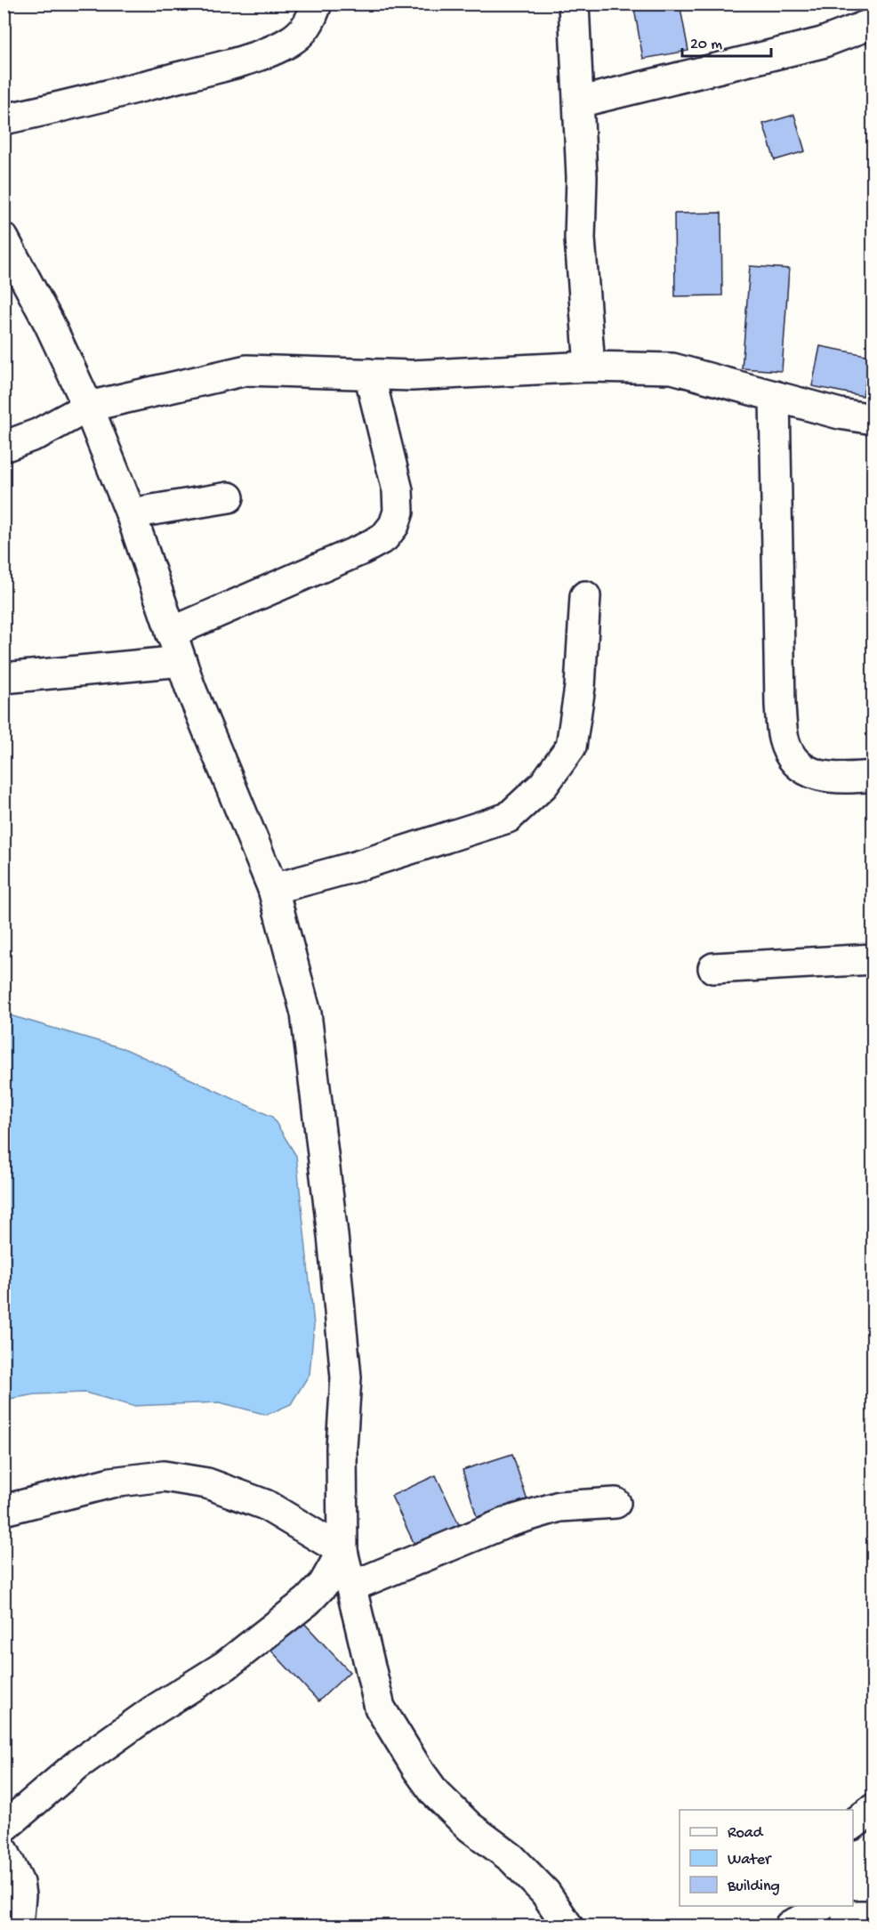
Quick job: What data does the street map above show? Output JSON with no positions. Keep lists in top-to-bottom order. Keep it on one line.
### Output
{"legend":["Road","Water","Building"],"scale_bar":"20 m"}
